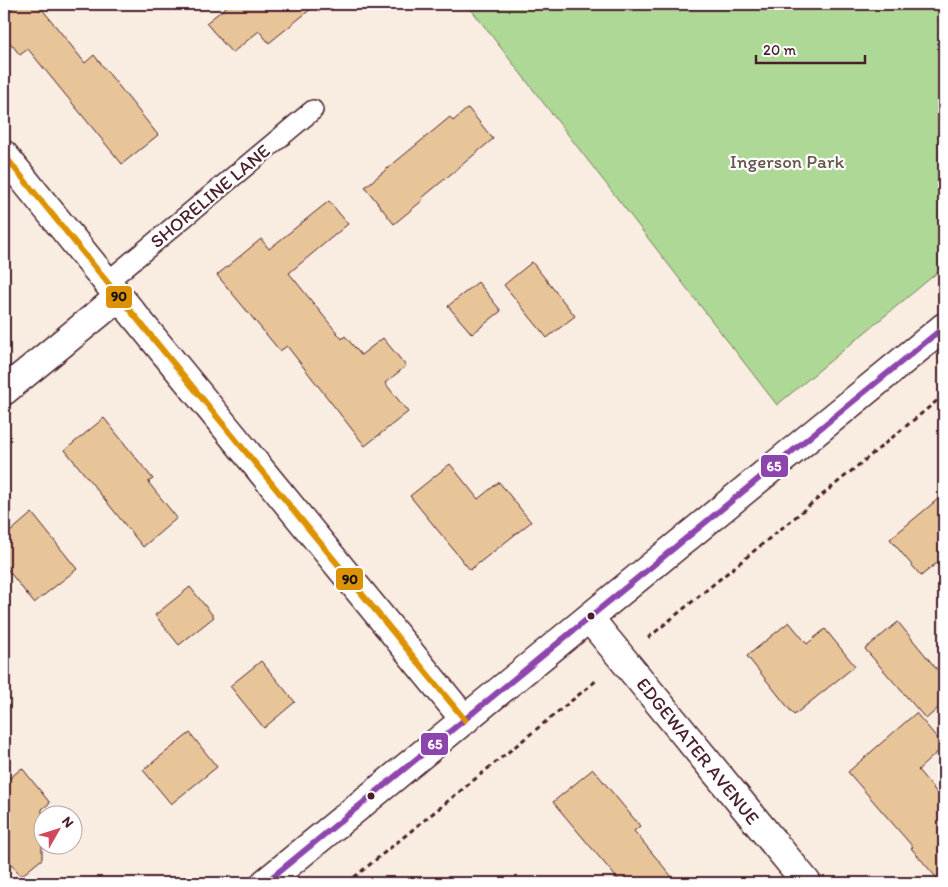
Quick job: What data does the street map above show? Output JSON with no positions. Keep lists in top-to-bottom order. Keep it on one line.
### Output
{"streets":{"street":["SHORELINE LANE","EDGEWATER AVENUE"]},"parks":["Ingerson Park"],"lines":["transit line 90","transit line 65"],"scale_bar":"20 m","north":"top right"}
